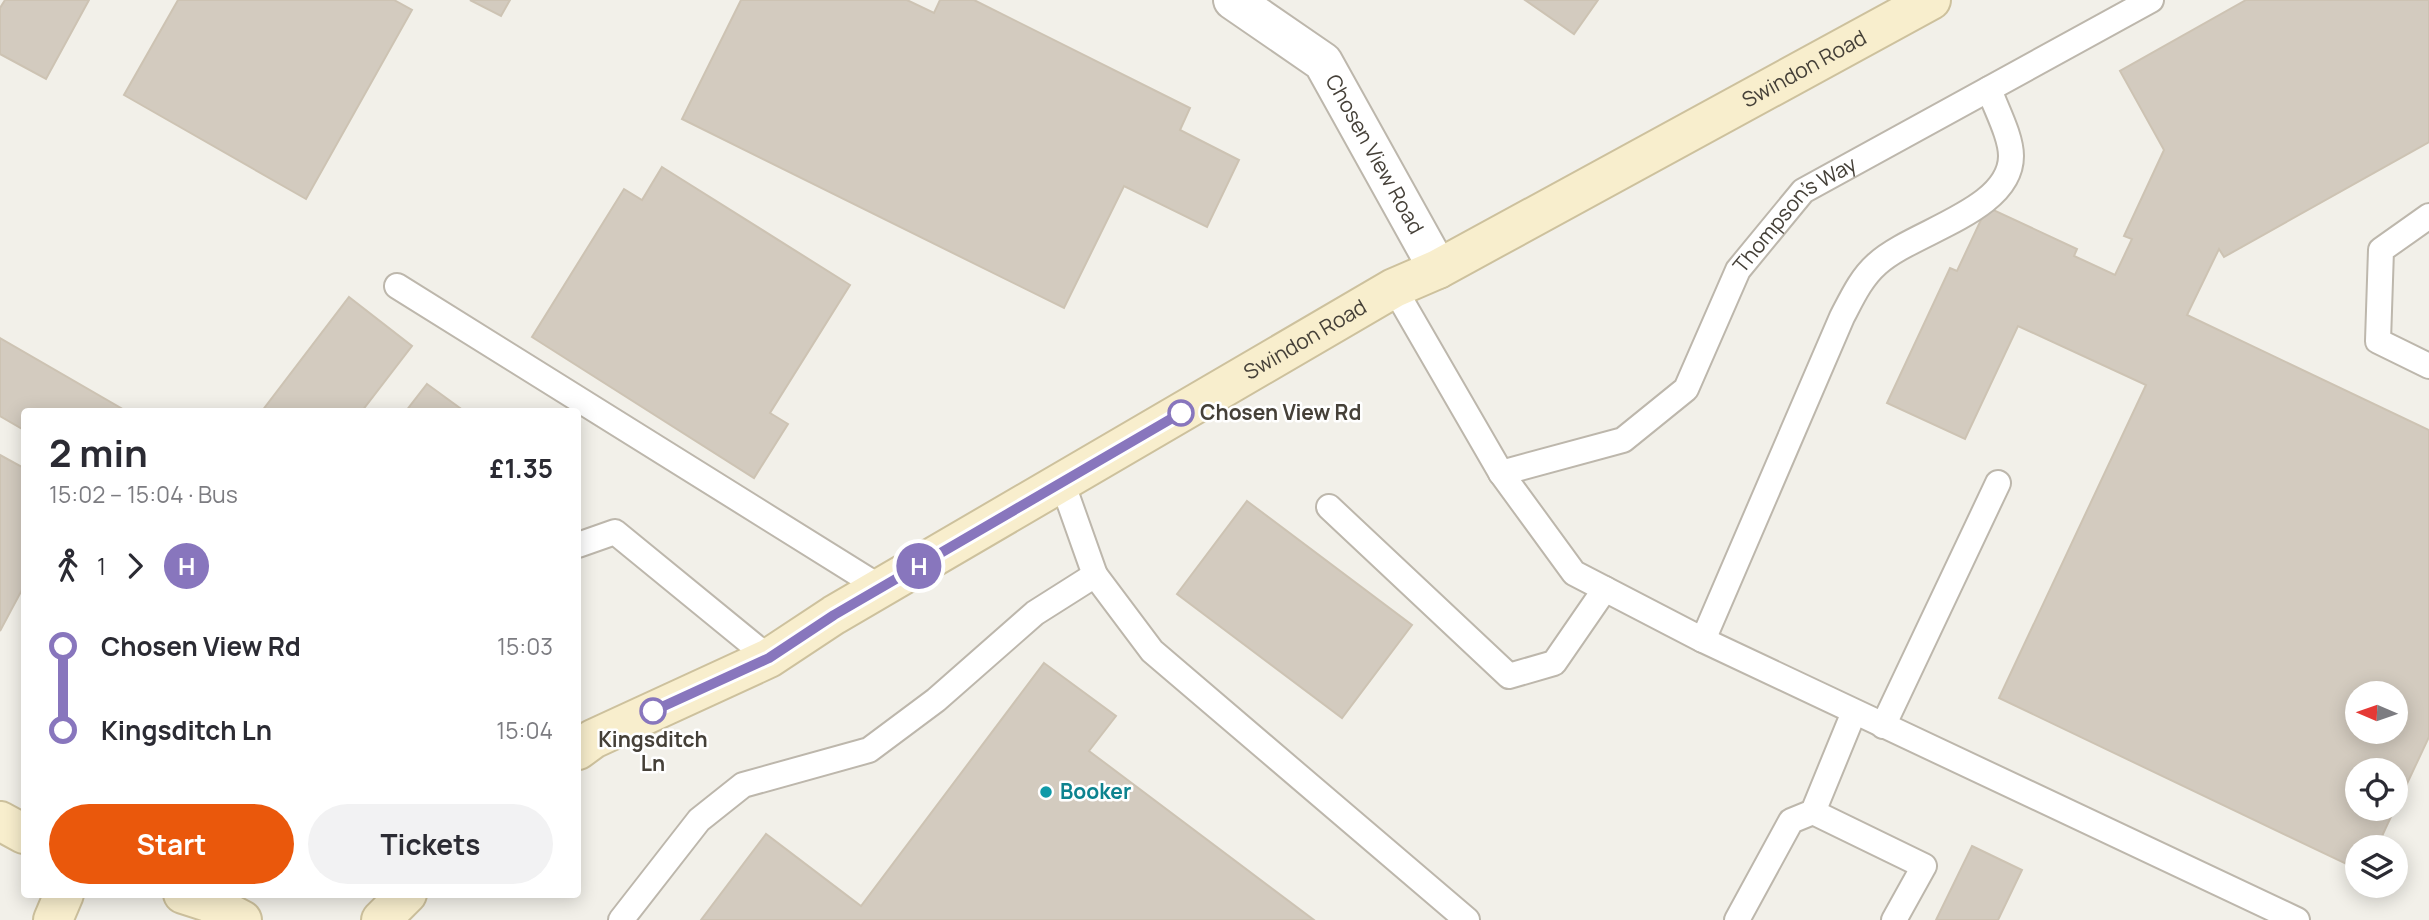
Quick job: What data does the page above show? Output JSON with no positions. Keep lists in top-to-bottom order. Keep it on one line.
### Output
{"streets":{"street":["Swindon Road","Chosen View Road"],"lane":["Thompson's Way"]},"crossings":[["Swindon Road","Chosen View Road"]],"places":["Chosen View Rd","Kingsditch Ln","Booker"],"lines":["bus line H"],"north":"left","page":{"on_map":"H","heading":["2 min","15:02 – 15:04 · Bus","£1.35"],"legs":["1","H"],"list":[{"name":"Chosen View Rd","value":"15:03"},{"name":"Kingsditch Ln","value":"15:04"}],"buttons":["Start","Tickets"]}}
